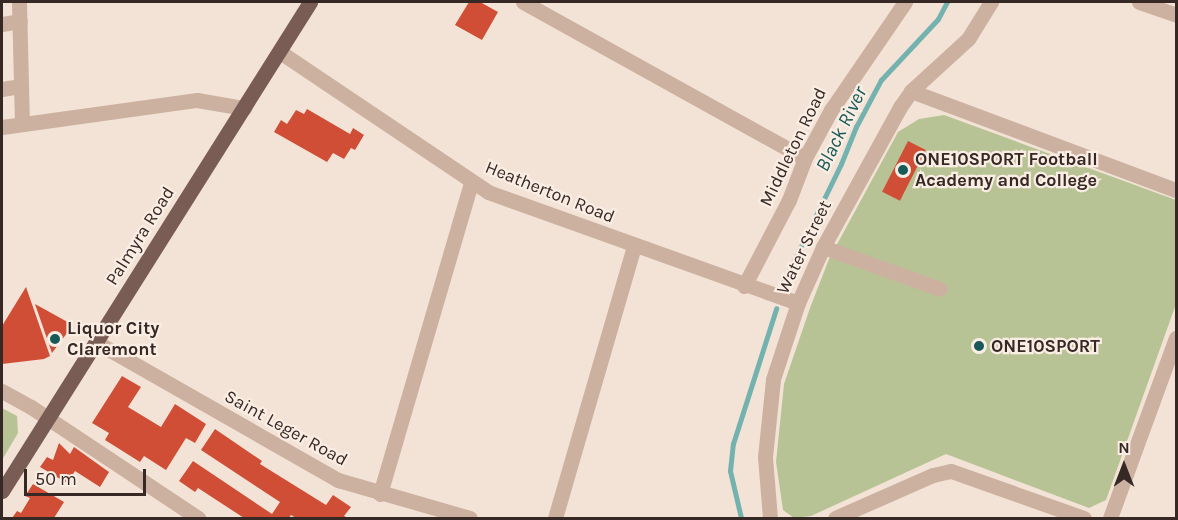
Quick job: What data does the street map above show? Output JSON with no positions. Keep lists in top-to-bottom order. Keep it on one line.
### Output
{"streets":{"main road":["Palmyra Road"],"street":["Middleton Road","Heatherton Road","Water Street","Saint Leger Road"]},"crossings":[["Middleton Road","Heatherton Road"],["Heatherton Road","Palmyra Road"],["Heatherton Road","Water Street"],["Palmyra Road","Saint Leger Road"]],"water":["Black River"],"places":["ONE10SPORT Football Academy and College","Liquor City Claremont","ONE10SPORT"],"scale_bar":"50 m","north":"top"}
